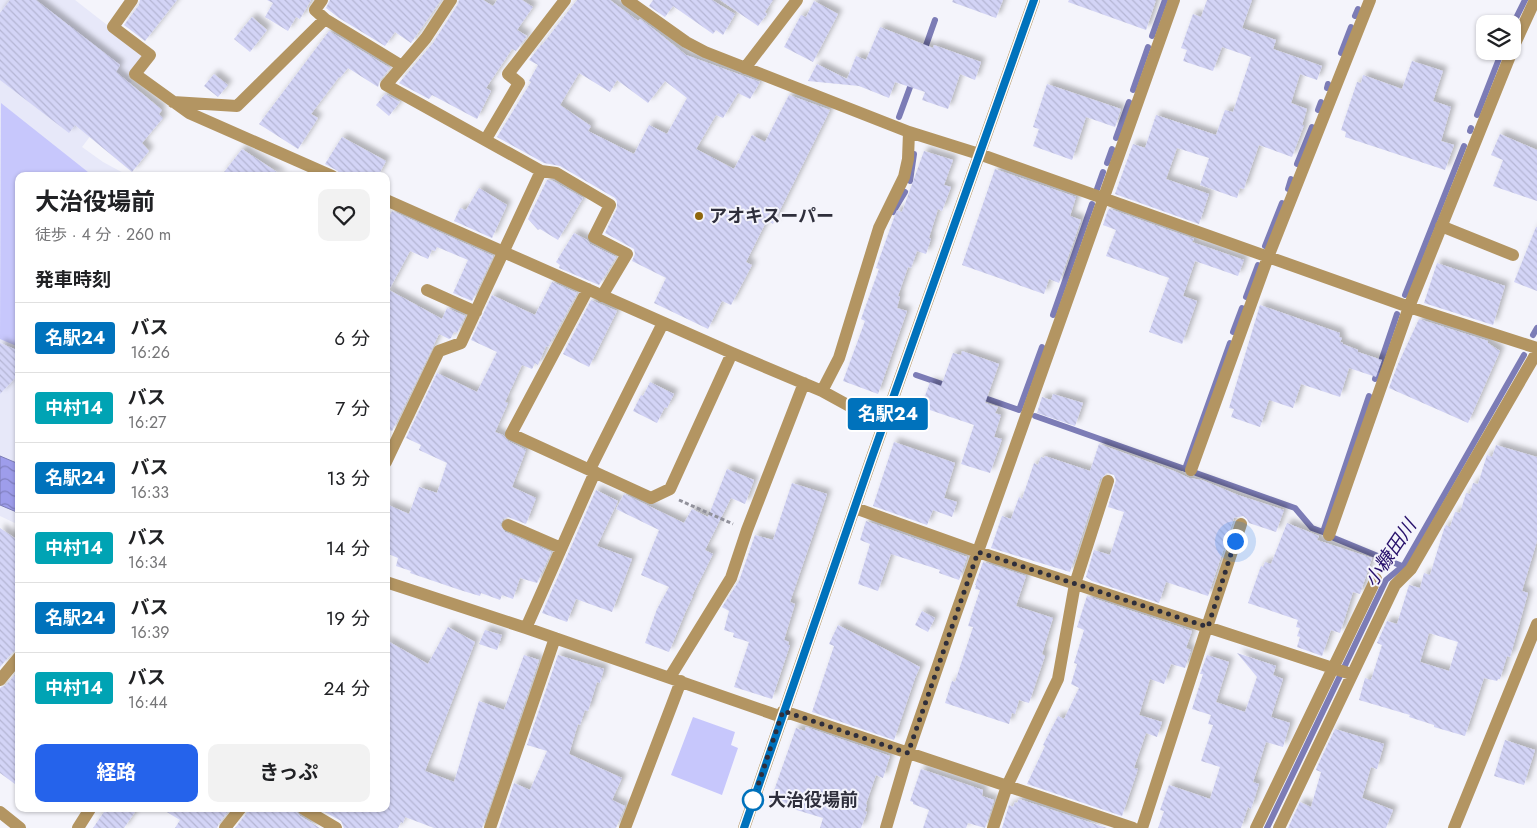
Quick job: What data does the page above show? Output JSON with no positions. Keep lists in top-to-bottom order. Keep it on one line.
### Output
{"water":["小糠田川"],"places":["アオキスーパー","大治役場前"],"lines":["bus line 名駅24"],"page":{"on_map":"名駅24","heading":[["大治役場前","徒歩 · 4 分 · 260 m"],"発車時刻"],"list":[{"mark":"名駅24","name":"バス","note":"16:26","value":"6 分"},{"mark":"中村14","name":"バス","note":"16:27","value":"7 分"},{"mark":"名駅24","name":"バス","note":"16:33","value":"13 分"},{"mark":"中村14","name":"バス","note":"16:34","value":"14 分"},{"mark":"名駅24","name":"バス","note":"16:39","value":"19 分"},{"mark":"中村14","name":"バス","note":"16:44","value":"24 分"}],"buttons":["経路","きっぷ"]}}
